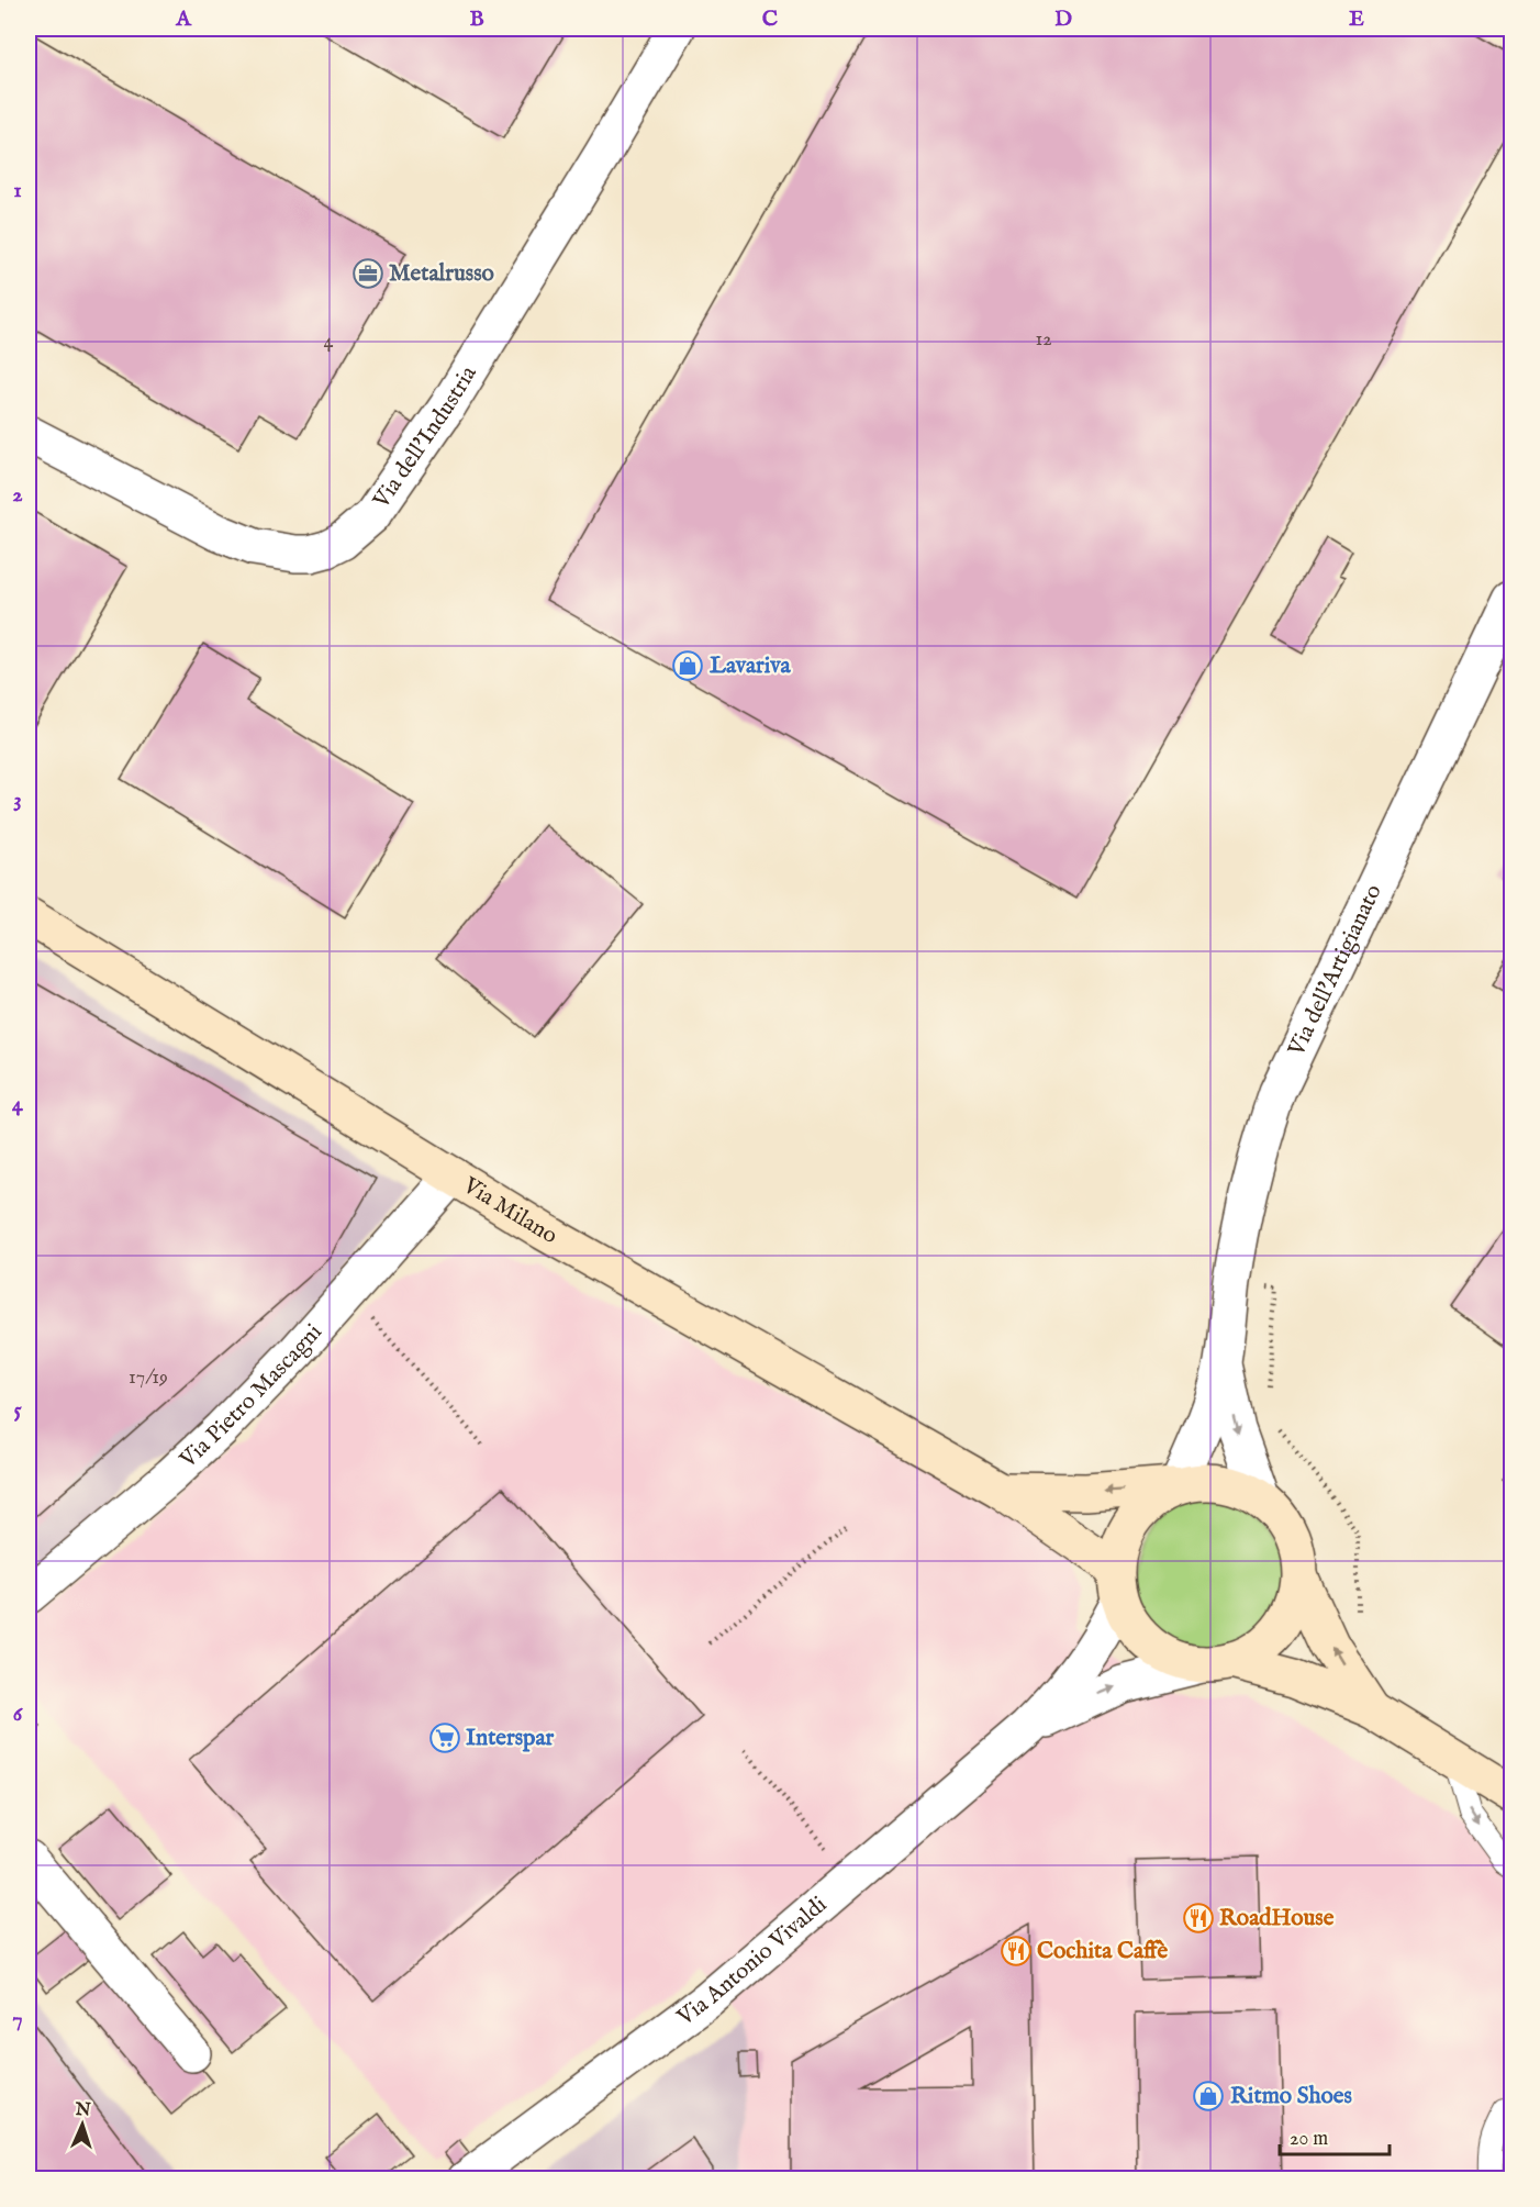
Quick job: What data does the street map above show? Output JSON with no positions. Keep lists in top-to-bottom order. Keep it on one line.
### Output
{"streets":{"main road":["Via Milano"],"street":["Via dell'Industria","Via dell'Artigianato","Via Pietro Mascagni","Via Antonio Vivaldi"]},"crossings":[["Via dell'Artigianato","Via Milano"],["Via Milano","Via Pietro Mascagni"]],"places":{"office":["Metalrusso"],"shop":["Lavariva","Ritmo Shoes"],"supermarket":["Interspar"],"restaurant":["RoadHouse","Cochita Caffè"]},"house_numbers":["12","4","17/19"],"scale_bar":"20 m","north":"top","grid":{"columns":["A","B","C","D","E"],"rows":["1","2","3","4","5","6","7"]}}
